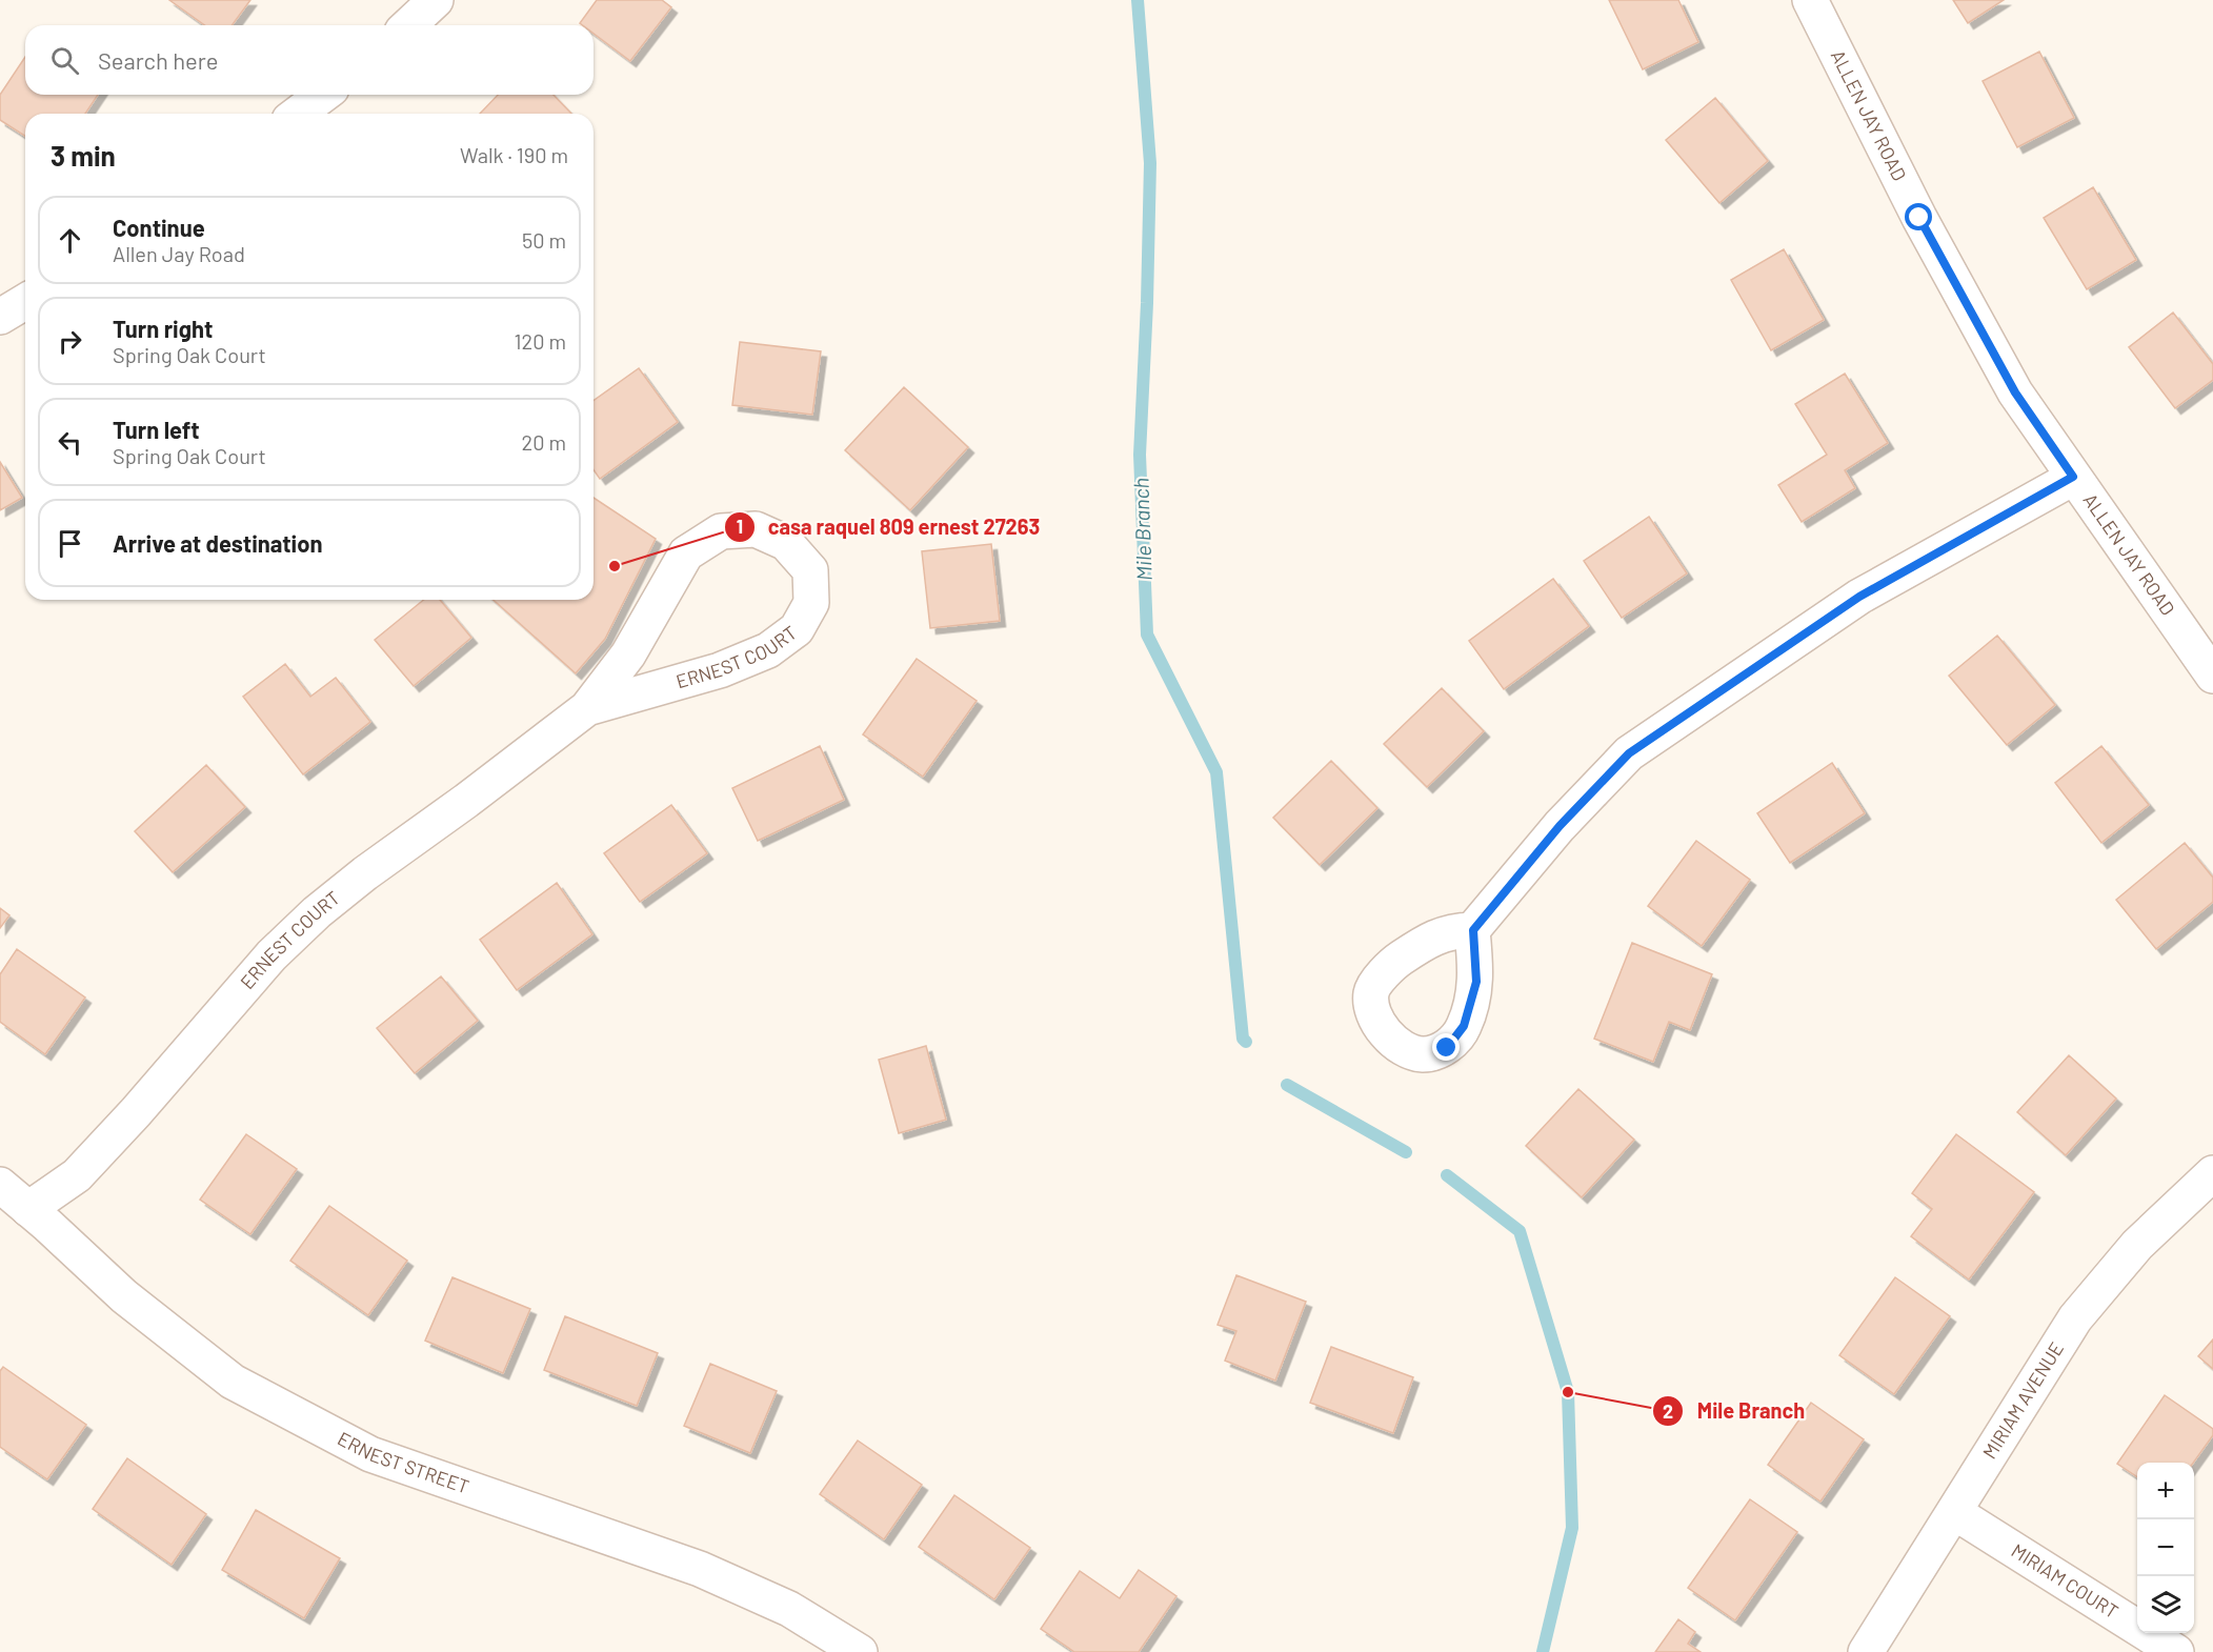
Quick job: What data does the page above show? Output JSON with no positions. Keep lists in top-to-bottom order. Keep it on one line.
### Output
{"streets":{"street":["ALLEN JAY ROAD","ERNEST COURT","MIRIAM AVENUE","ERNEST STREET","MIRIAM COURT"]},"crossings":[["ERNEST COURT","ERNEST STREET"],["MIRIAM AVENUE","MIRIAM COURT"]],"water":["Mile Branch"],"places":["casa raquel 809 ernest 27263","Mile Branch"],"page":{"search":"Search here","heading":["3 min","Walk · 190 m"],"list":[["Continue","Allen Jay Road","50 m"],["Turn right","Spring Oak Court","120 m"],["Turn left","Spring Oak Court","20 m"],"Arrive at destination"],"map_buttons":["+","−"]}}
